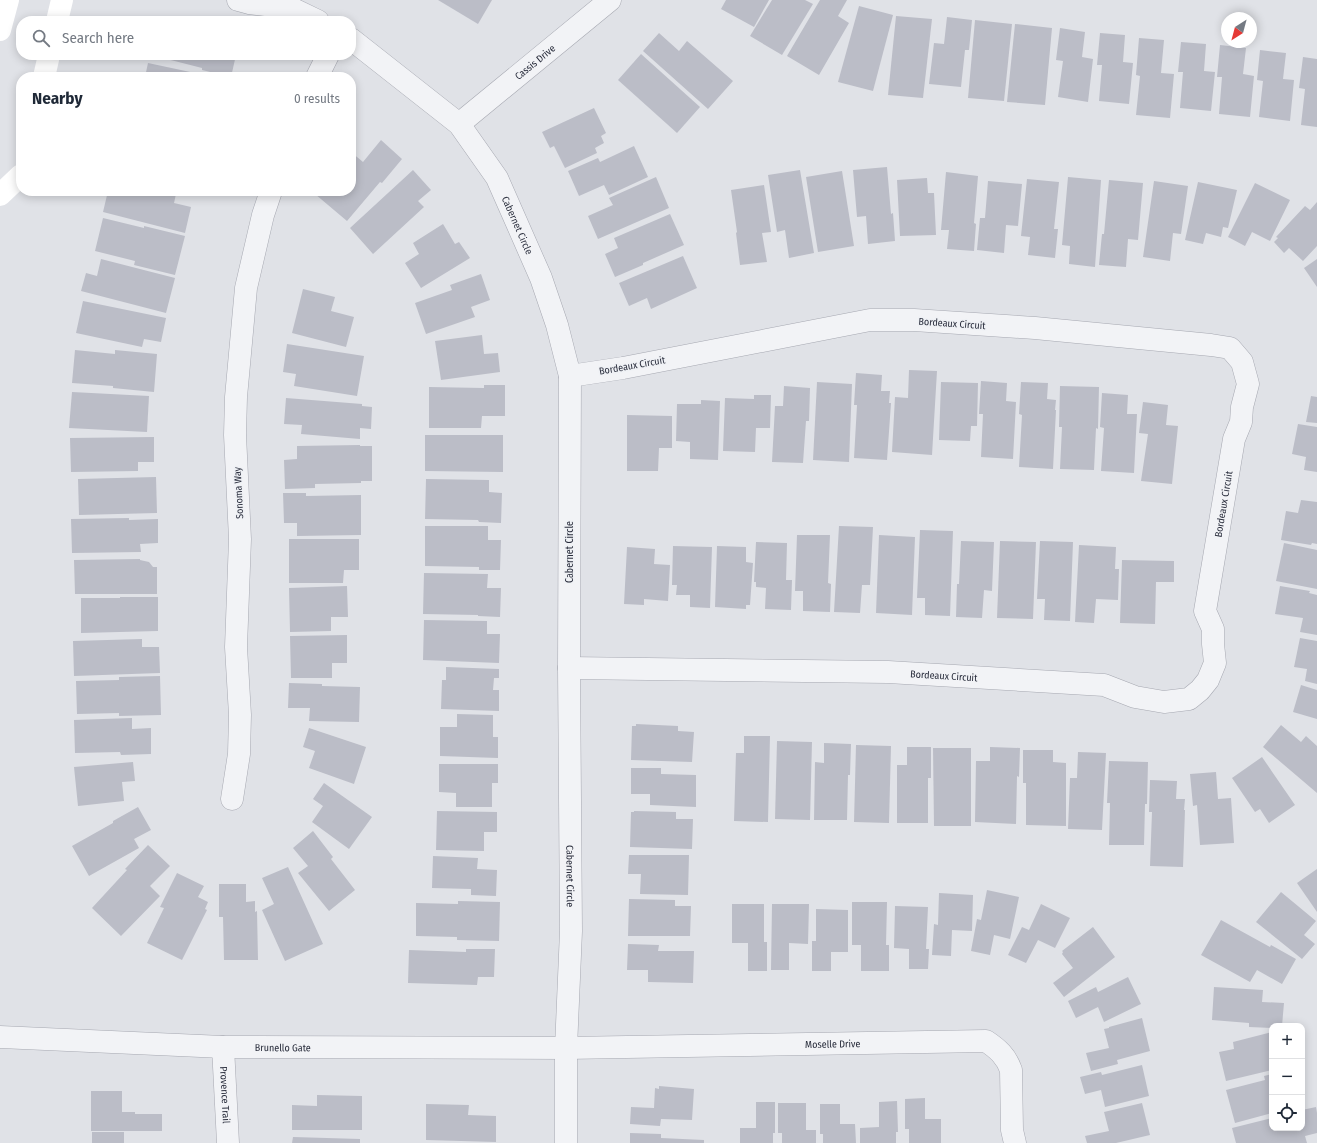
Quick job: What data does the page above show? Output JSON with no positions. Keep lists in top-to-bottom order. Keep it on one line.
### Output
{"streets":{"street":["Cassis Drive","Cabernet Circle","Bordeaux Circuit","Sonoma Way","Moselle Drive","Brunello Gate","Provence Trail"]},"crossings":[["Cassis Drive","Cabernet Circle"],["Cabernet Circle","Bordeaux Circuit"],["Cabernet Circle","Moselle Drive"],["Cabernet Circle","Brunello Gate"],["Moselle Drive","Brunello Gate"],["Brunello Gate","Provence Trail"]],"north":"bottom left","page":{"search":"Search here","heading":["Nearby","0 results"],"map_buttons":["+","−"]}}
